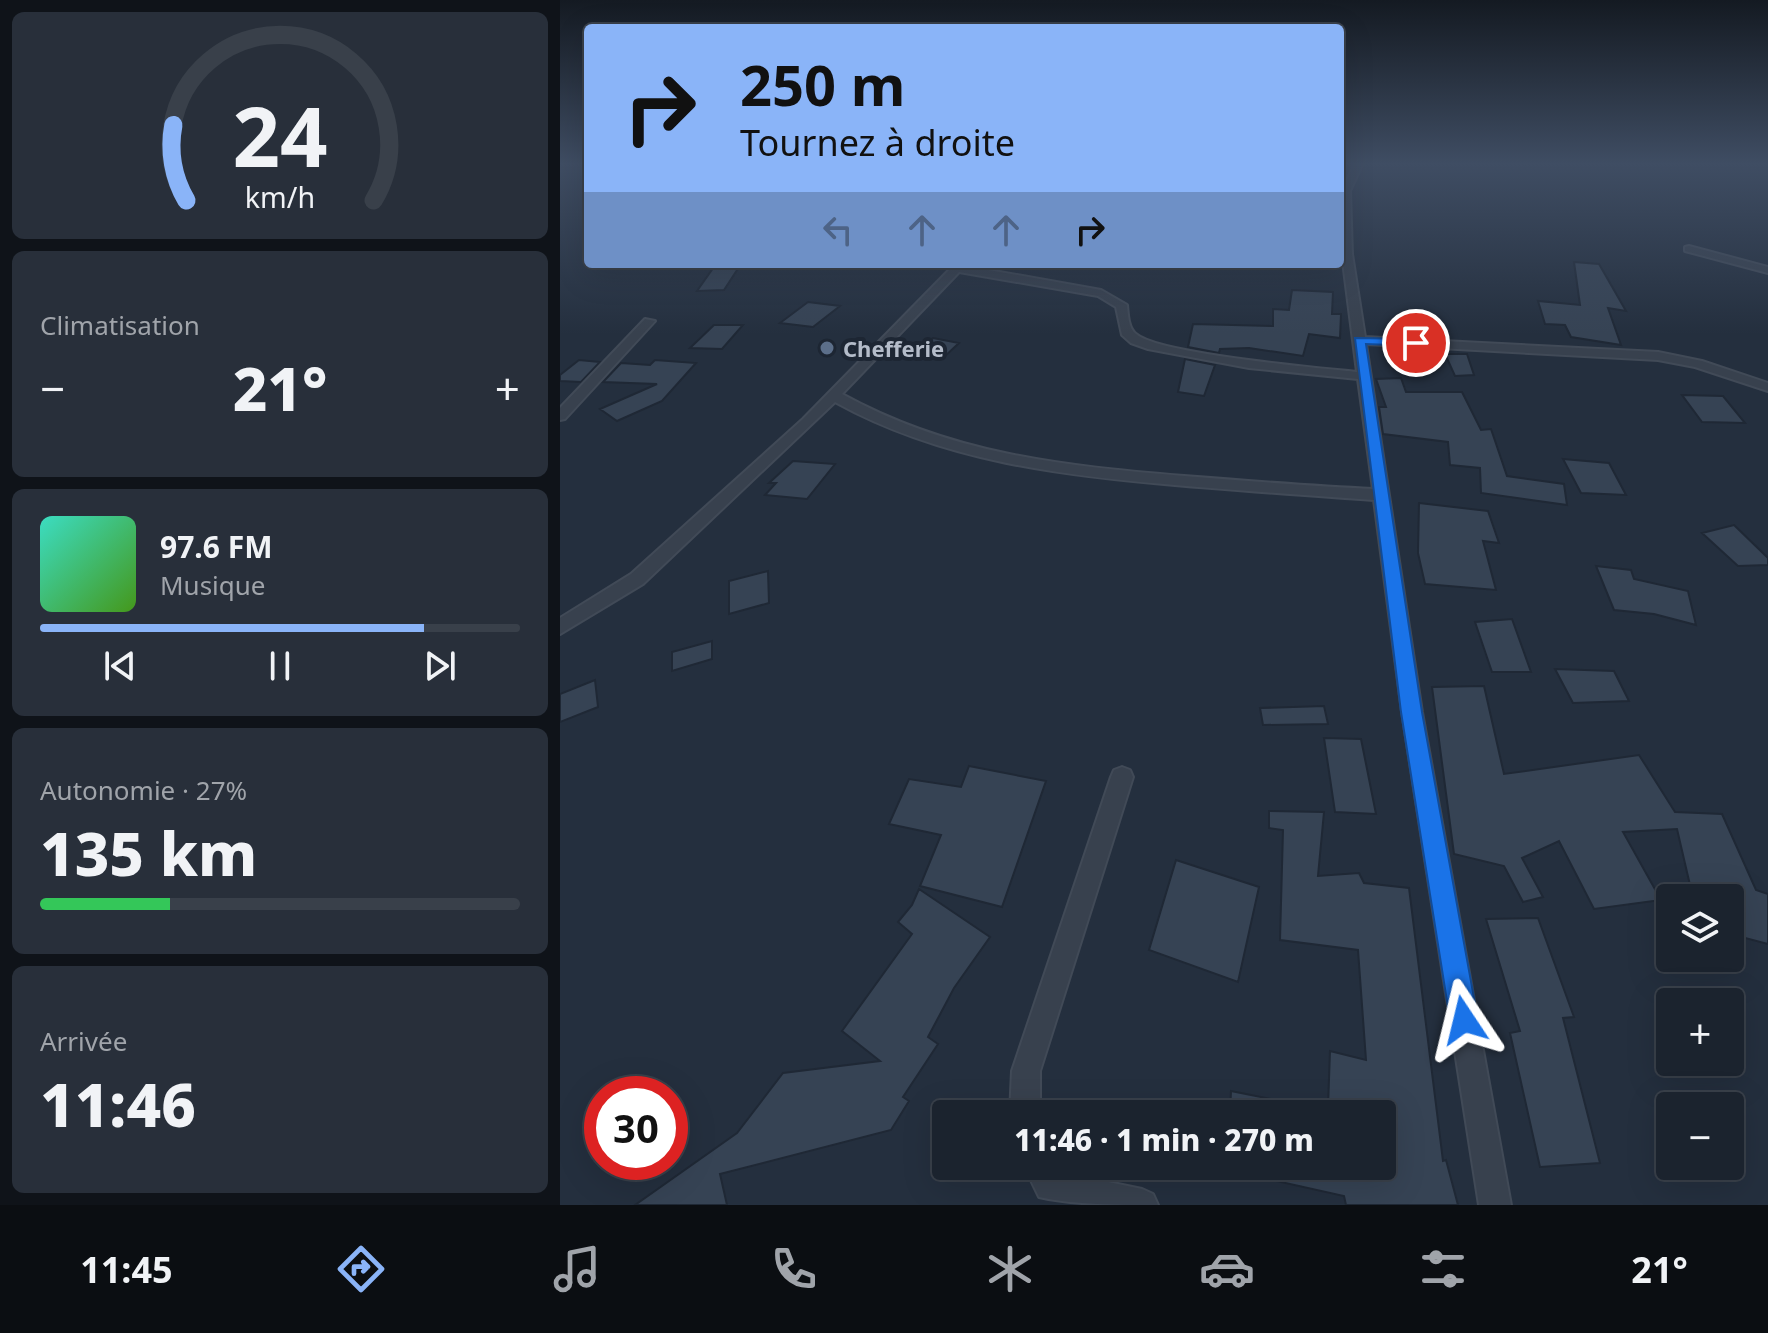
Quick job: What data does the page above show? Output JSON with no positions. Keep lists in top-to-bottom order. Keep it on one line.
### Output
{"places":["Chefferie"],"page":{"turn":["250 m","Tournez à droite"],"tile":["Climatisation",["Autonomie · 27%","135 km"],["Arrivée","11:46"]],"heat":["−","21°","+"],"song":["97.6 FM","Musique"],"map_buttons":["+","−"],"limit":"30","trip":"11:46 · 1 min · 270 m","tabs":["11:45","21°"],"gauge":["24","km/h"]}}
